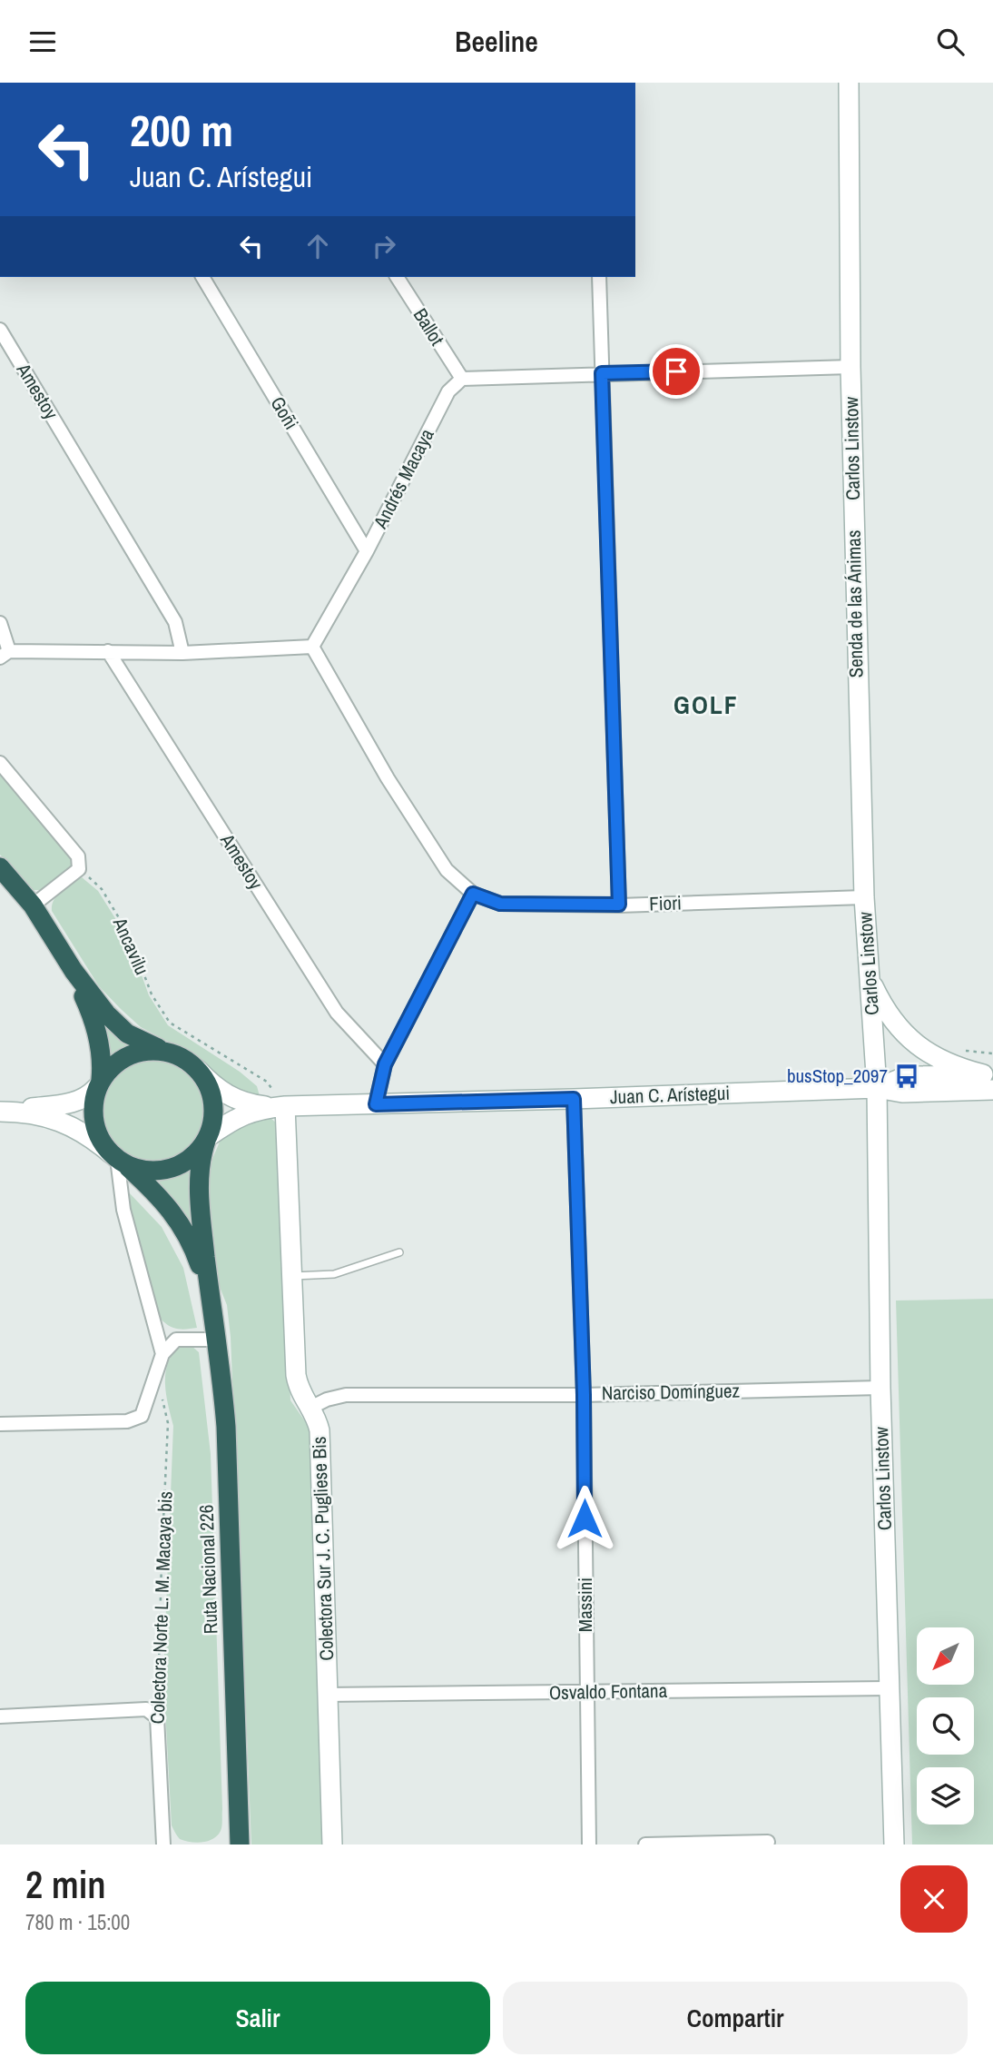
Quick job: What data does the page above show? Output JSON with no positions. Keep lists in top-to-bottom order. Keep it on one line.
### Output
{"streets":{"highway":["Ruta Nacional 226"],"main road":["Carlos Linstow","Juan C. Arístegui","Colectora Sur J. C. Pugliese Bis"],"street":["Ballot","Amestoy","Goñi","Andrés Macaya","Fiori","Narciso Domínguez","Massini","Colectora Norte L. M. Macaya bis","Osvaldo Fontana"],"path":["Ancavilu"]},"crossings":[["Ballot","Andrés Macaya"],["Goñi","Andrés Macaya"],["Carlos Linstow","Fiori"],["Carlos Linstow","Juan C. Arístegui"],["Carlos Linstow","Narciso Domínguez"],["Carlos Linstow","Osvaldo Fontana"],["Ancavilu","Juan C. Arístegui"],["Ancavilu","Colectora Sur J. C. Pugliese Bis"],["Juan C. Arístegui","Colectora Sur J. C. Pugliese Bis"],["Juan C. Arístegui","Ruta Nacional 226"],["Juan C. Arístegui","Massini"],["Narciso Domínguez","Colectora Sur J. C. Pugliese Bis"],["Narciso Domínguez","Massini"],["Colectora Sur J. C. Pugliese Bis","Osvaldo Fontana"],["Massini","Osvaldo Fontana"]],"districts":["GOLF"],"places":{"bus stop":["busStop_2097"]},"north":"bottom left","page":{"header":"Beeline","turn":["200 m","Juan C. Arístegui"],"heading":["2 min","780 m · 15:00"],"buttons":["Salir","Compartir"]}}
